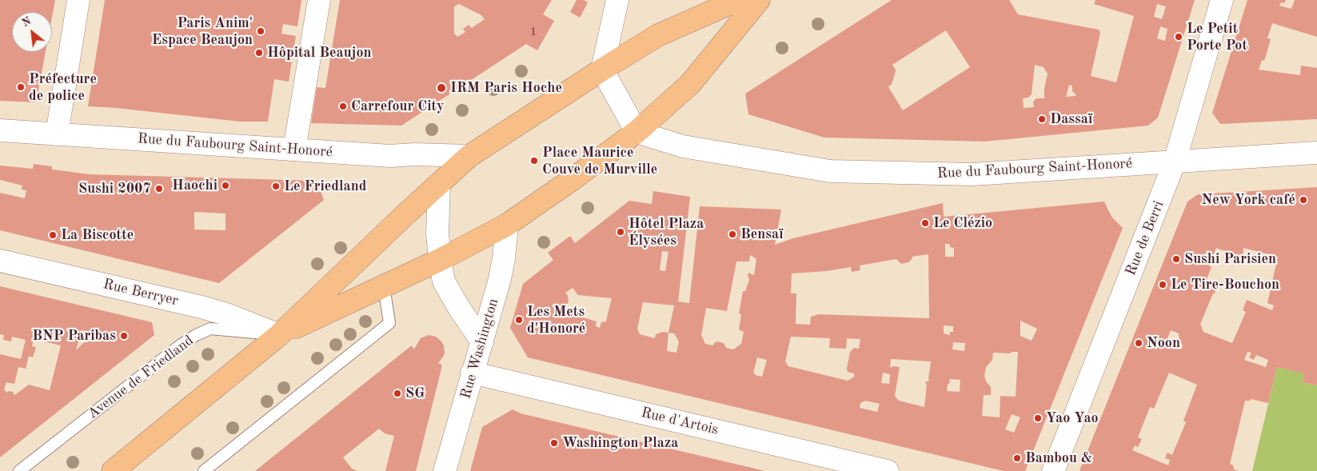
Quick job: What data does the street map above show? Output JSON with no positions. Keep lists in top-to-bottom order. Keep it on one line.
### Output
{"streets":{"street":["Rue du Faubourg Saint-Honoré","Rue de Berri","Rue Berryer","Rue Washington","Rue d'Artois"],"lane":["Avenue de Friedland"]},"crossings":[["Rue du Faubourg Saint-Honoré","Rue de Berri"],["Rue Berryer","Avenue de Friedland"],["Rue Washington","Rue d'Artois"]],"places":["Paris Anim' Espace Beaujon","Le Petit Porte Pot","Hôpital Beaujon","Préfecture de police","IRM Paris Hoche","Carrefour City","Dassaï","Place Maurice Couve de Murville","Haochi","Le Friedland","Sushi 2007","New York café","Le Clézio","Hôtel Plaza Élysées","Bensaï","La Biscotte","Sushi Parisien","Le Tire-Bouchon","Les Mets d'Honoré","BNP Paribas","Noon","SG","Yao Yao","Washington Plaza","Bambou &"],"house_numbers":["1"],"north":"top left"}
